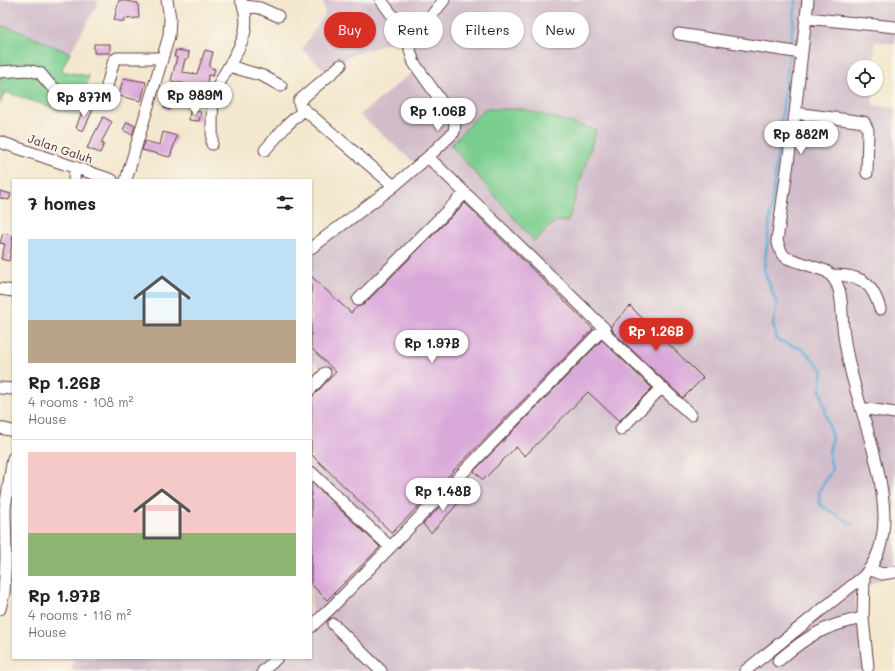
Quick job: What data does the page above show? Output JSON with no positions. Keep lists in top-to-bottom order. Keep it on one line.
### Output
{"streets":{"street":["Jalan Galuh"]},"page":{"chip":["Buy","Rent","Filters","New"],"price":["Rp 989M","Rp 877M","Rp 1.06B","Rp 882M","Rp 1.26B","Rp 1.97B","Rp 1.48B"],"heading":"7 homes","list":[{"name":"Rp 1.26B","note":"4 rooms · 108 m² · House"},{"name":"Rp 1.97B","note":"4 rooms · 116 m² · House"}]}}
